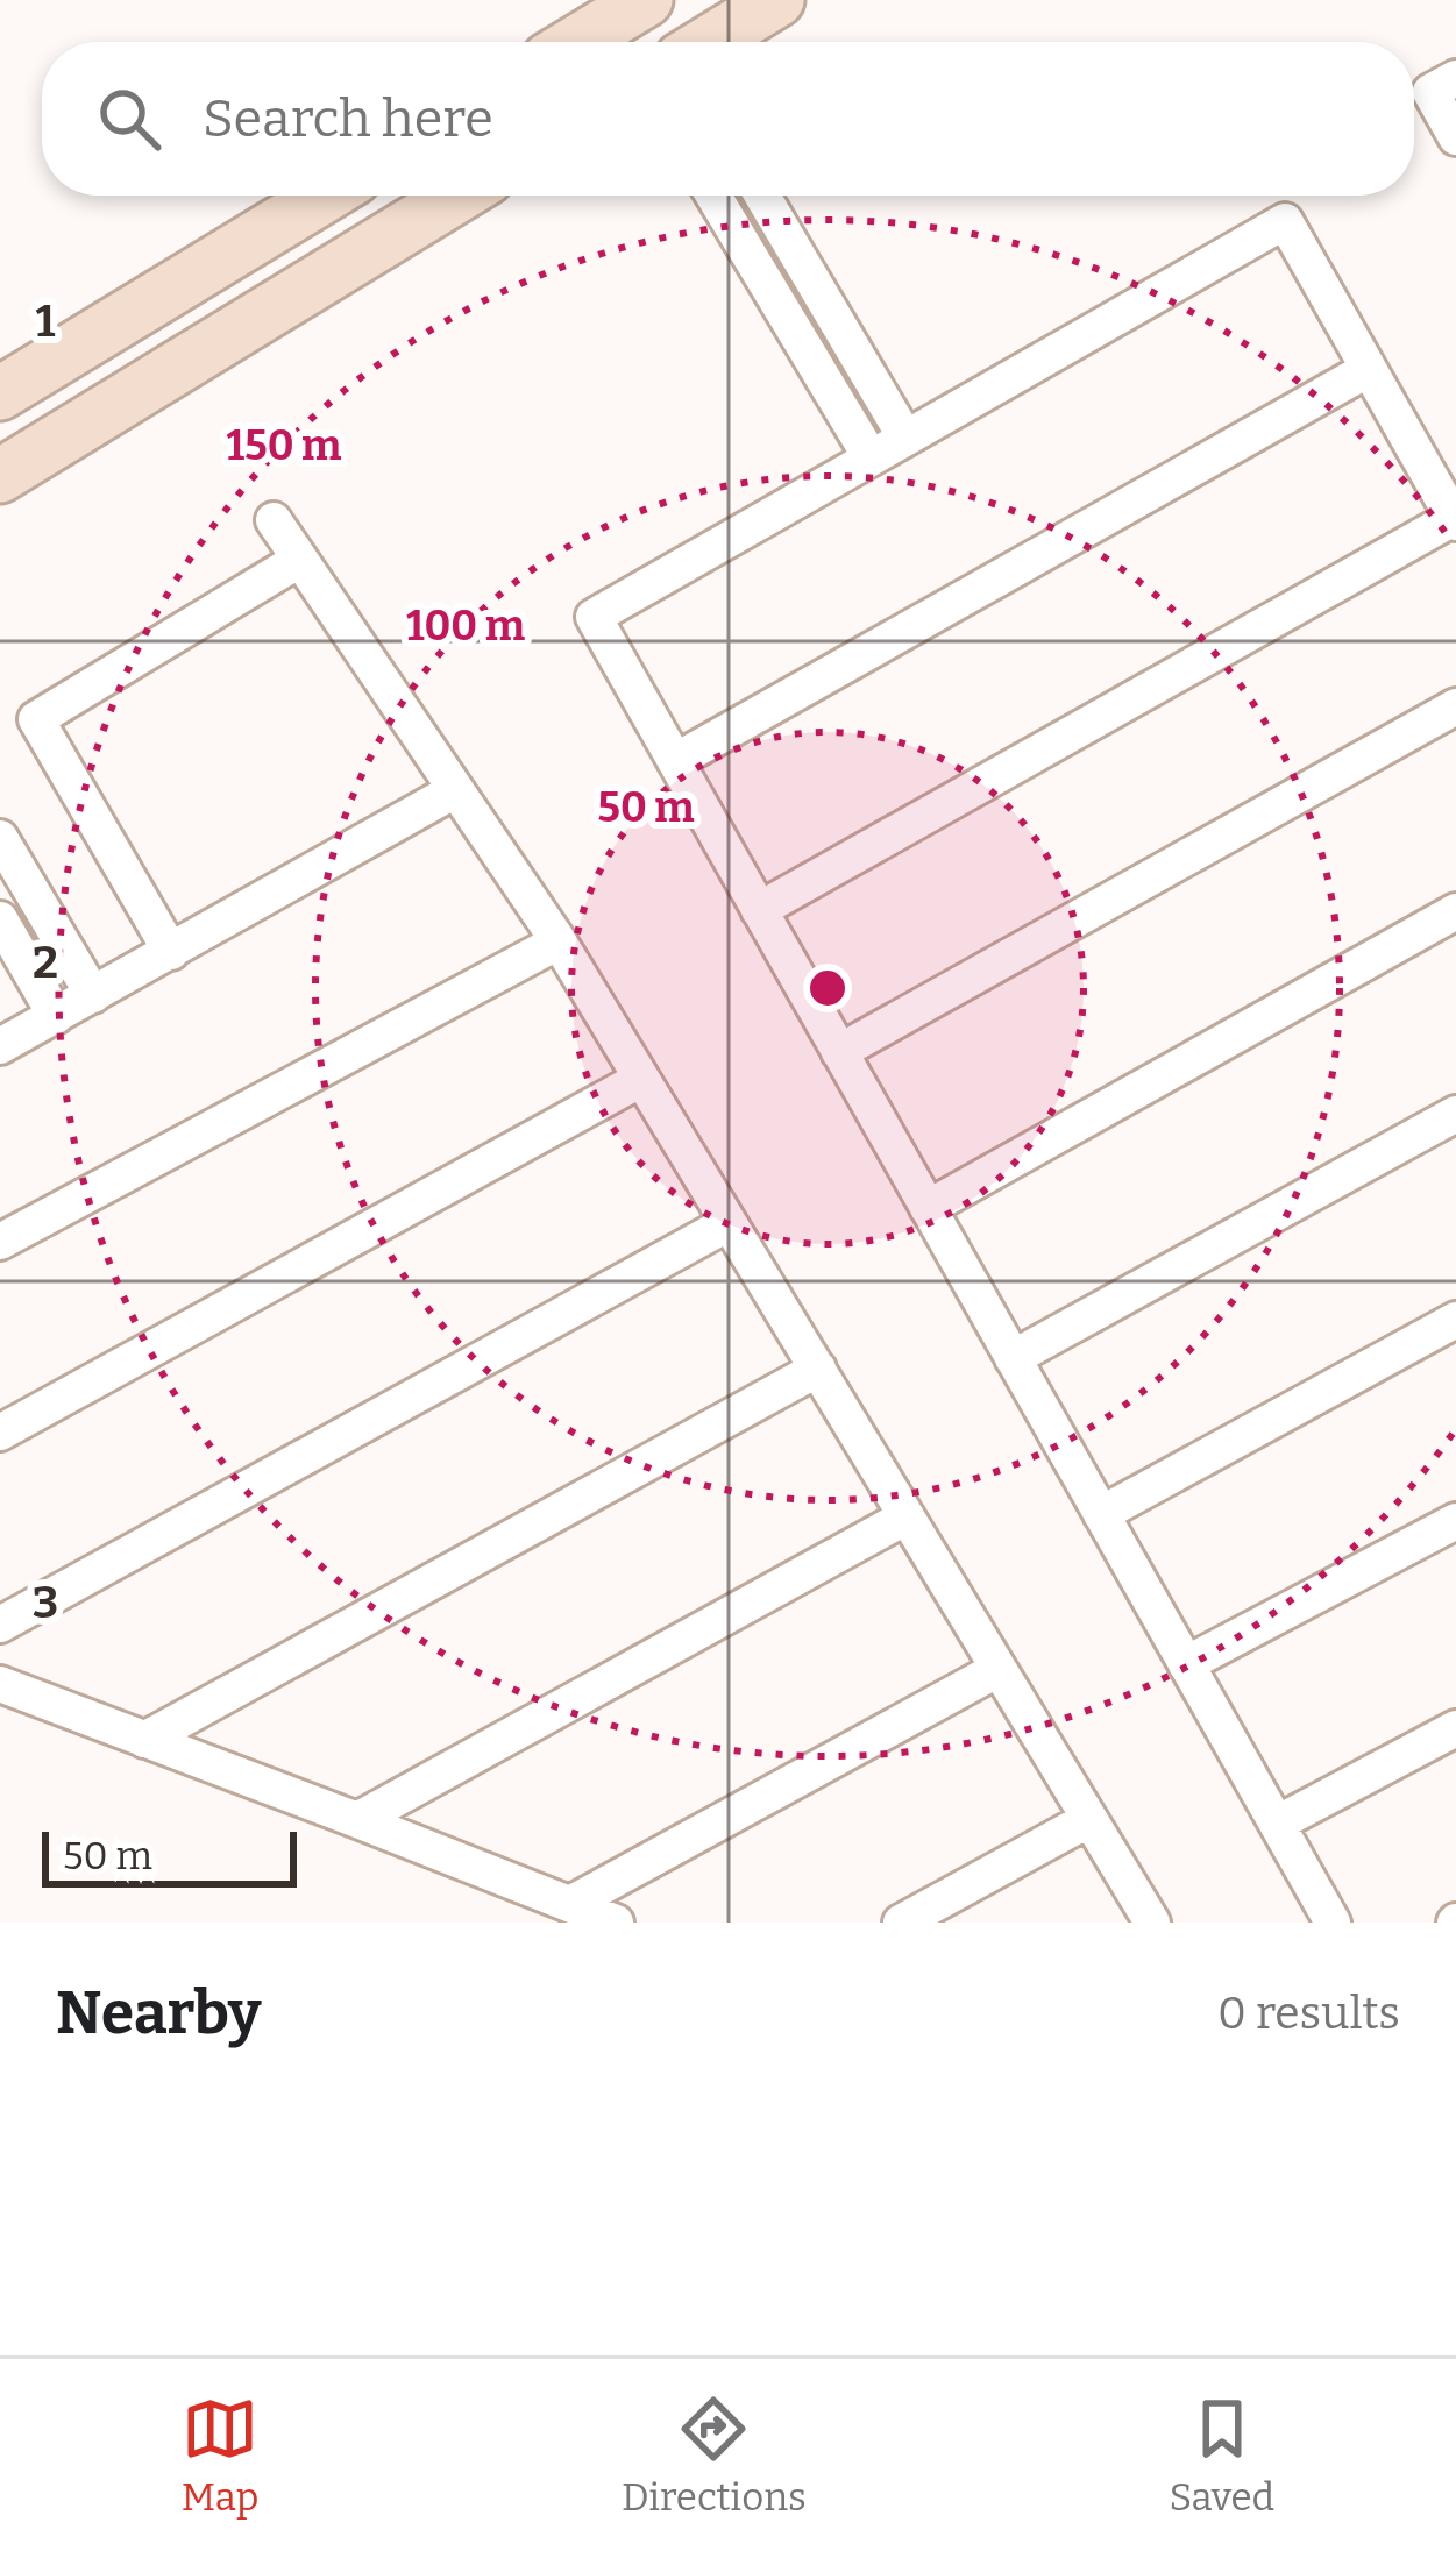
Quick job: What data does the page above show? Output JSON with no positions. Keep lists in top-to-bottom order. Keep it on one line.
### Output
{"scale_bar":"50 m","page":{"search":"Search here","scale":"50 m","heading":["Nearby","0 results"],"nav":["Map","Directions","Saved"]},"grid":{"rows":["1","2","3"]},"rings":["150 m","100 m","50 m"]}
